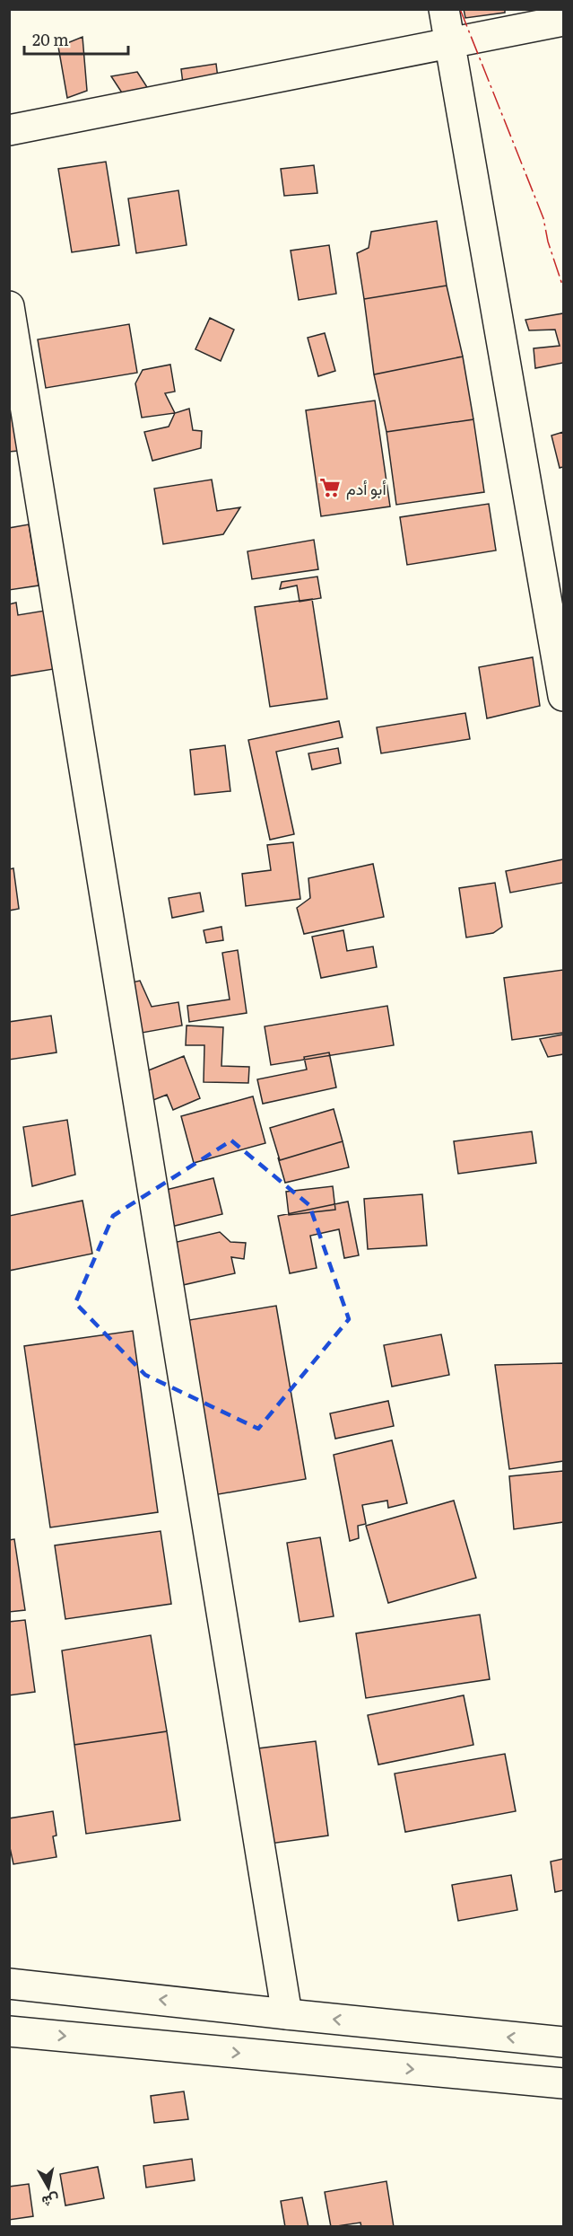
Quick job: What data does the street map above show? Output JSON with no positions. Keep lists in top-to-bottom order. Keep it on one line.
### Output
{"places":{"supermarket":["أبو أدم"]},"scale_bar":"20 m","north":"bottom"}
